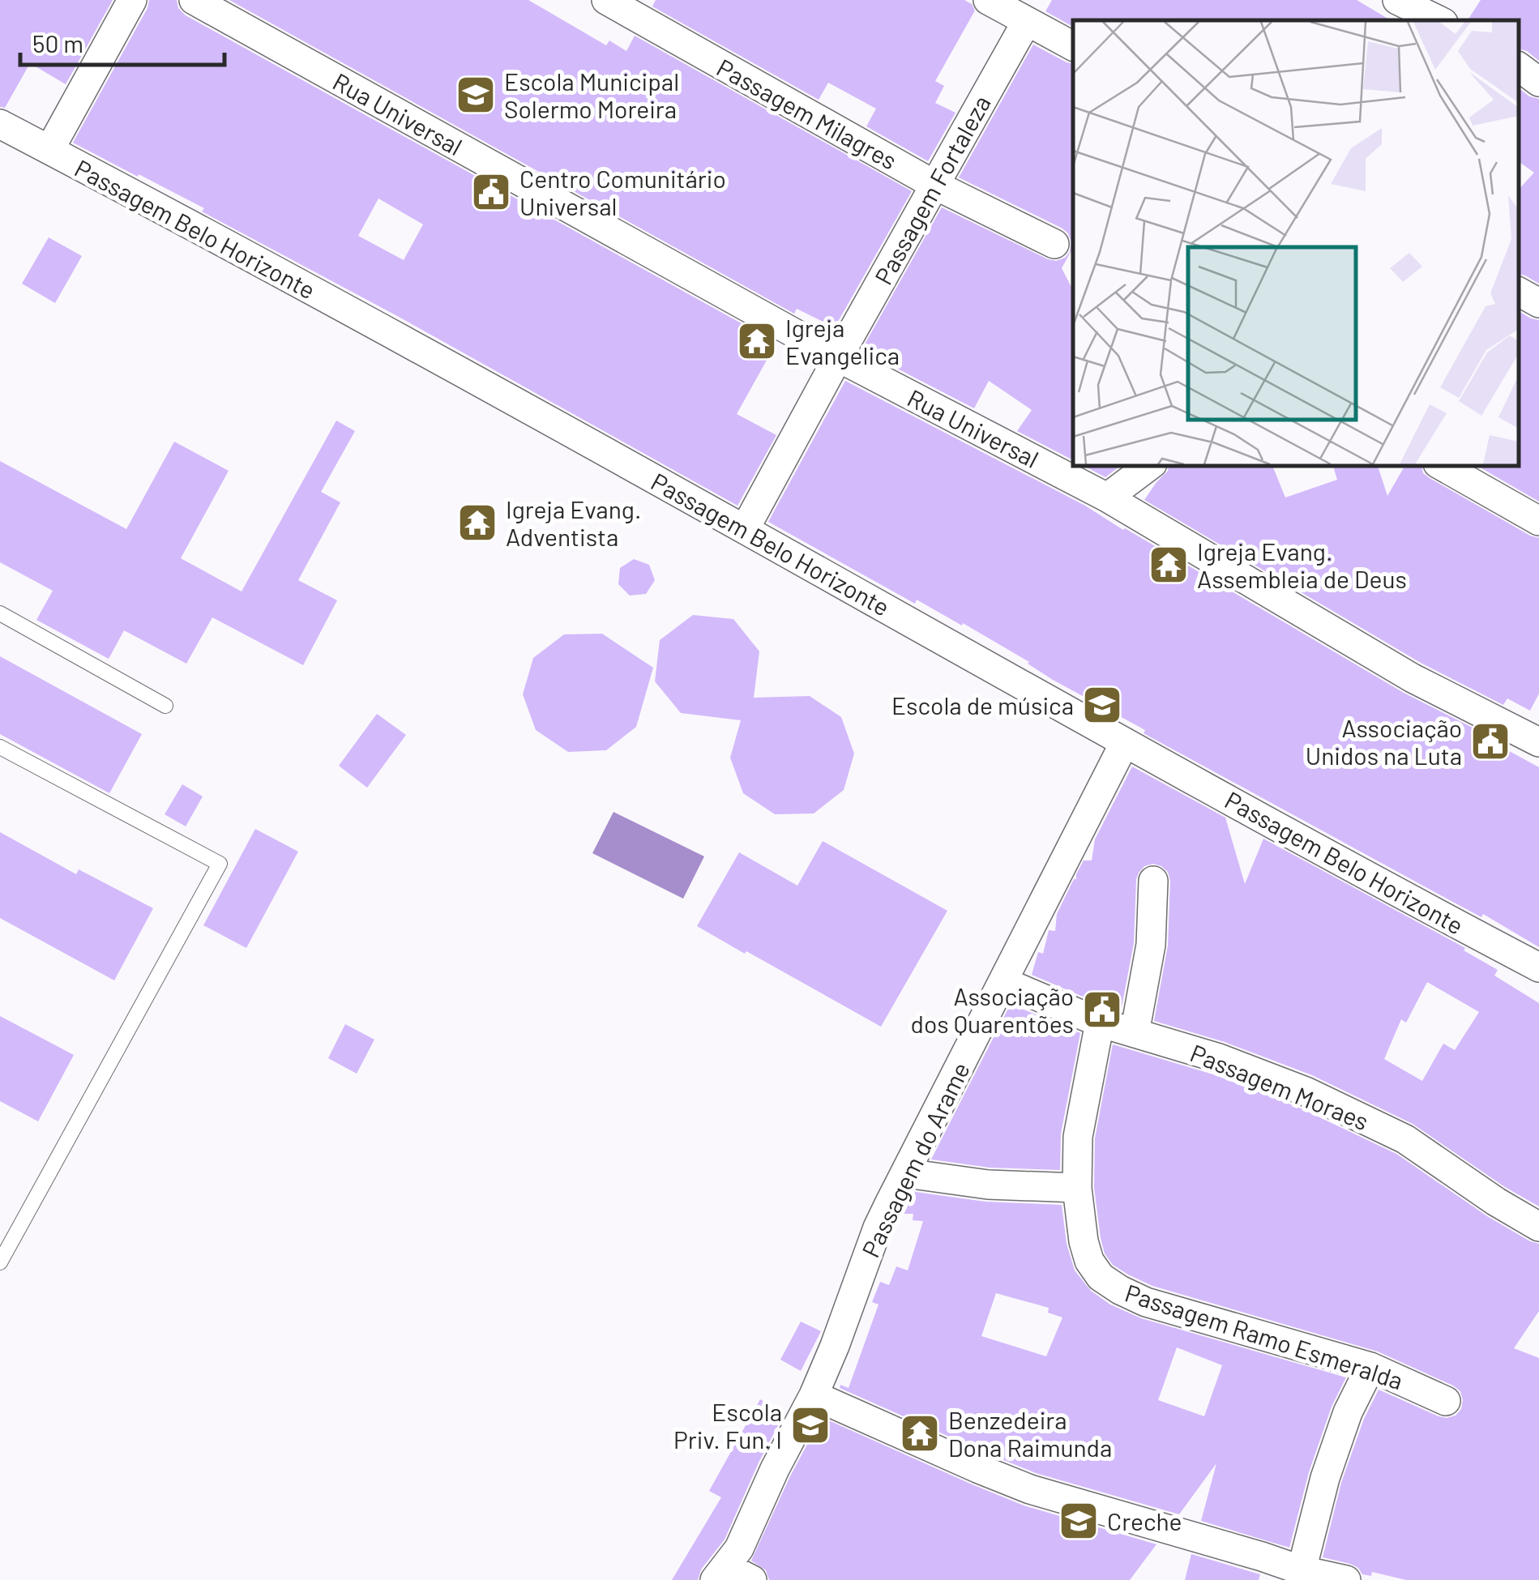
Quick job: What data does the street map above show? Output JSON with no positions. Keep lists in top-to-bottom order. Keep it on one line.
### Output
{"streets":{"street":["Rua Universal","Passagem Milagres","Passagem Fortaleza","Passagem Belo Horizonte","Passagem Moraes","Passagem do Arame","Passagem Ramo Esmeralda"]},"crossings":[["Rua Universal","Passagem Fortaleza"],["Passagem Milagres","Passagem Fortaleza"],["Passagem Fortaleza","Passagem Belo Horizonte"],["Passagem Belo Horizonte","Passagem do Arame"],["Passagem Moraes","Passagem do Arame"],["Passagem Moraes","Passagem Ramo Esmeralda"]],"places":{"school or university":["Escola Municipal Solermo Moreira","Escola de música","Escola Priv. Fun. I","Creche"],"public building":["Centro Comunitário Universal","Associação Unidos na Luta","Associação dos Quarentões"],"temple":["Igreja Evangelica","Igreja Evang. Adventista","Igreja Evang. Assembleia de Deus","Benzedeira Dona Raimunda"]},"scale_bar":"50 m"}
